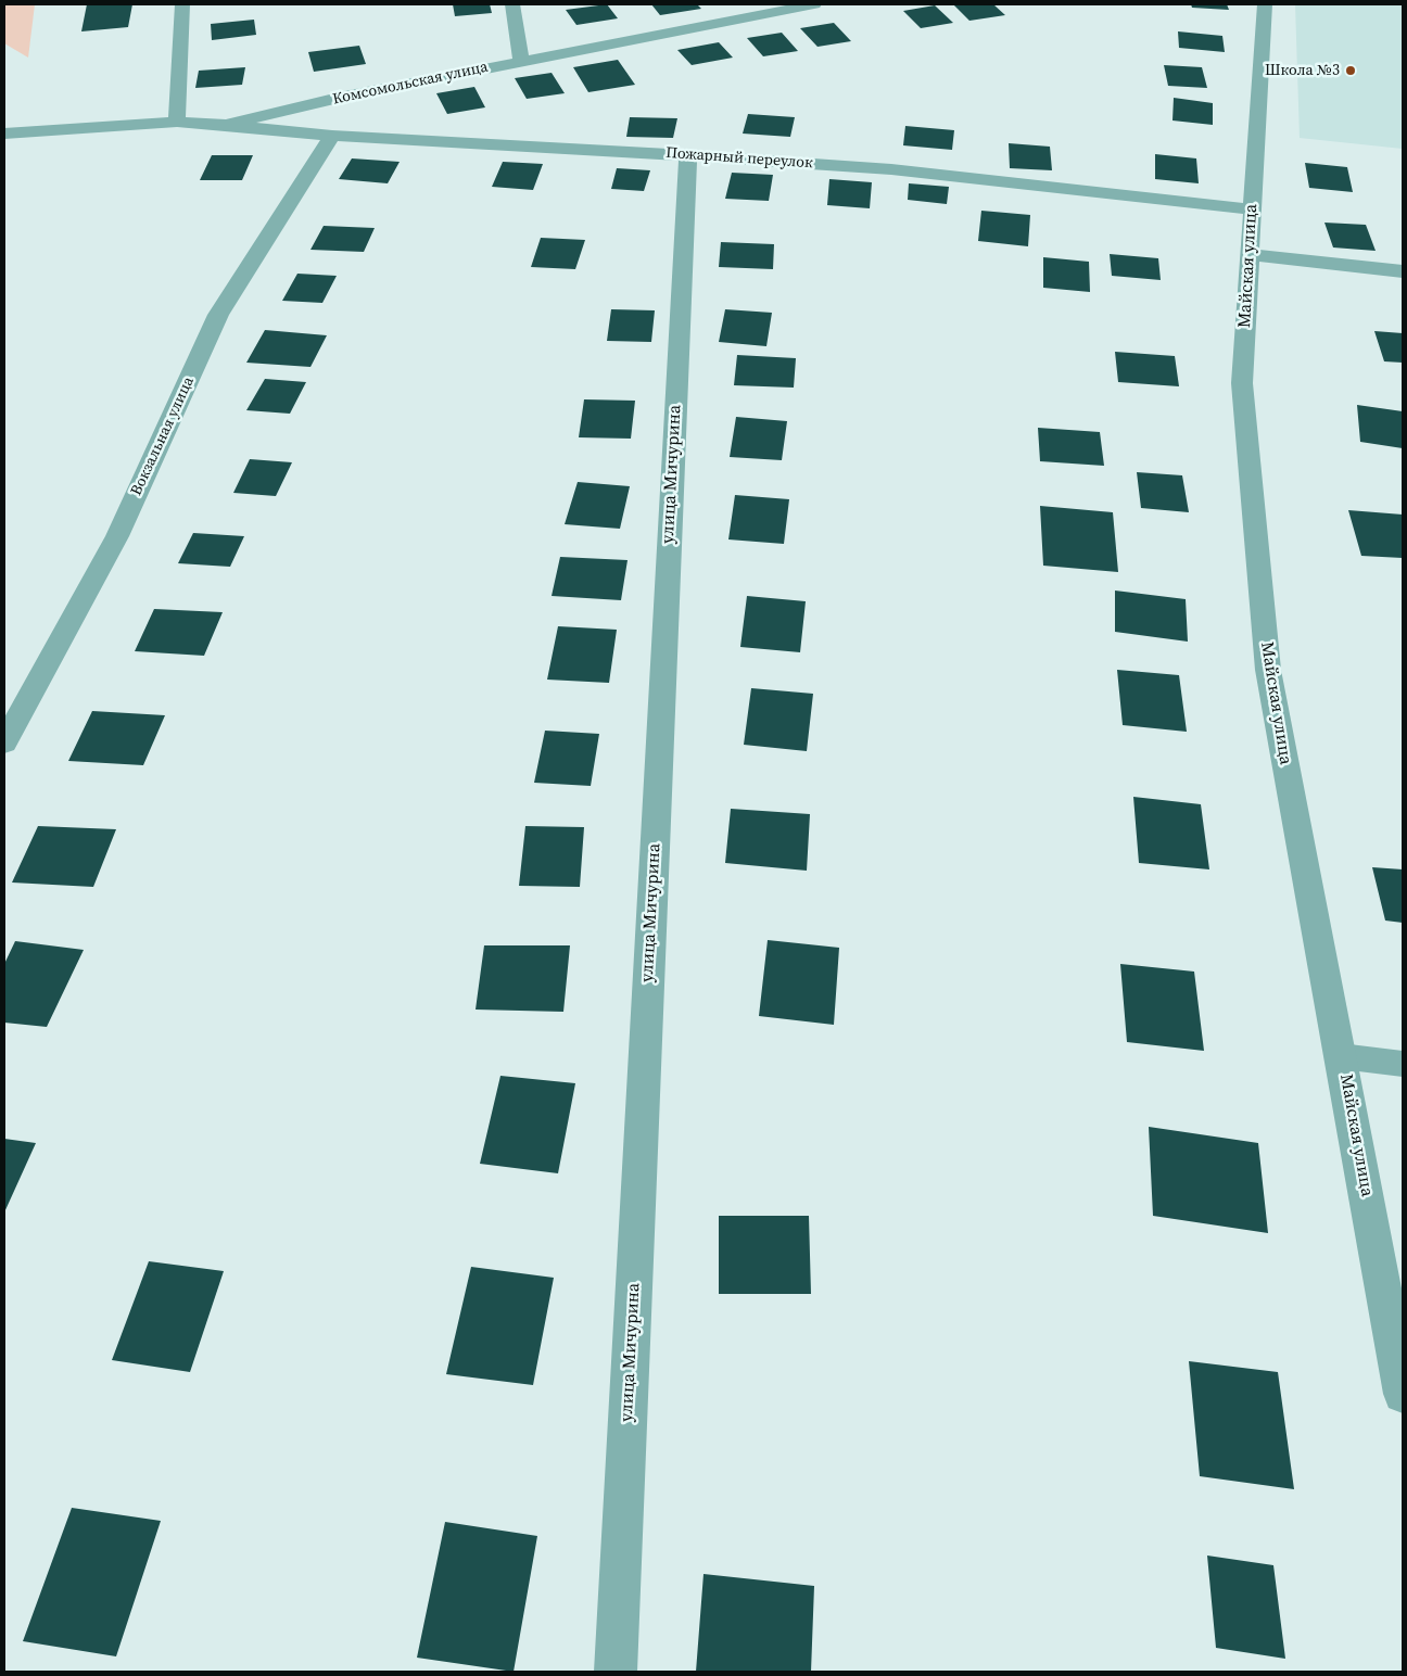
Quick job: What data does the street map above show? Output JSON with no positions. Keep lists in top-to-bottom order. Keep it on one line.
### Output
{"streets":{"street":["Комсомольская улица","Пожарный переулок","Майская улица","Вокзальная улица","улица Мичурина"]},"crossings":[["Комсомольская улица","Пожарный переулок"],["Пожарный переулок","Майская улица"],["Пожарный переулок","Вокзальная улица"],["Пожарный переулок","улица Мичурина"]],"places":["Школа №3"]}
